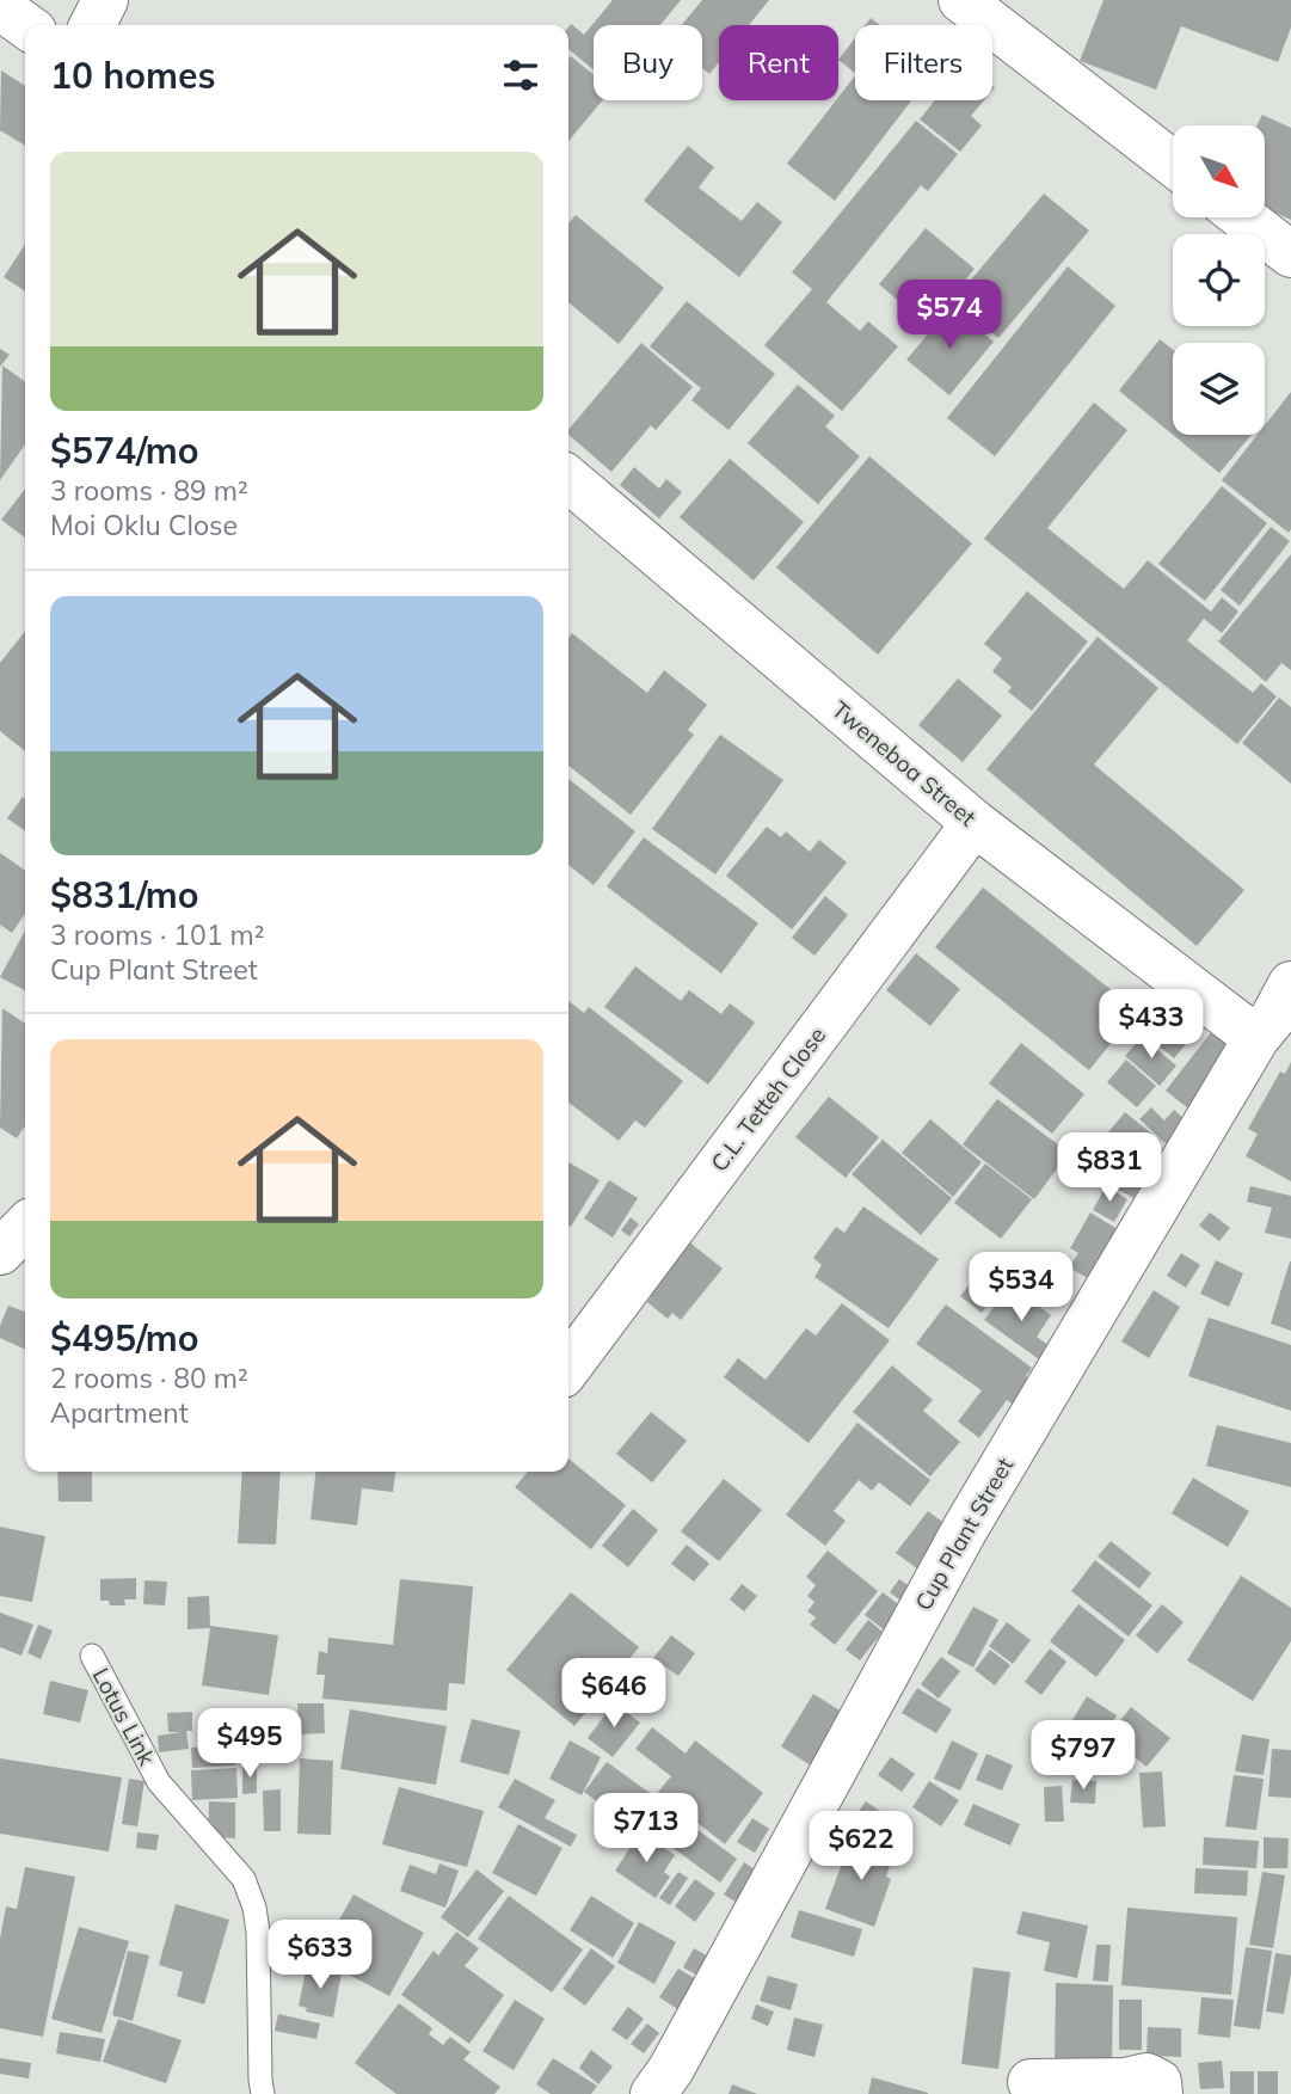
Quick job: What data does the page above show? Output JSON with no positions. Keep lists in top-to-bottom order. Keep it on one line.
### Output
{"streets":{"street":["Tweneboa Street","C.L. Tetteh Close","Cup Plant Street"],"lane":["Lotus Link"]},"crossings":[["Tweneboa Street","C.L. Tetteh Close"],["Tweneboa Street","Cup Plant Street"]],"north":"bottom right","page":{"chip":["Buy","Rent","Filters"],"heading":"10 homes","list":[{"name":"$574/mo","note":"3 rooms · 89 m² · Moi Oklu Close"},{"name":"$831/mo","note":"3 rooms · 101 m² · Cup Plant Street"},{"name":"$495/mo","note":"2 rooms · 80 m² · Apartment"}],"price":["$574","$433","$831","$534","$646","$495","$797","$713","$622","$633"]}}
